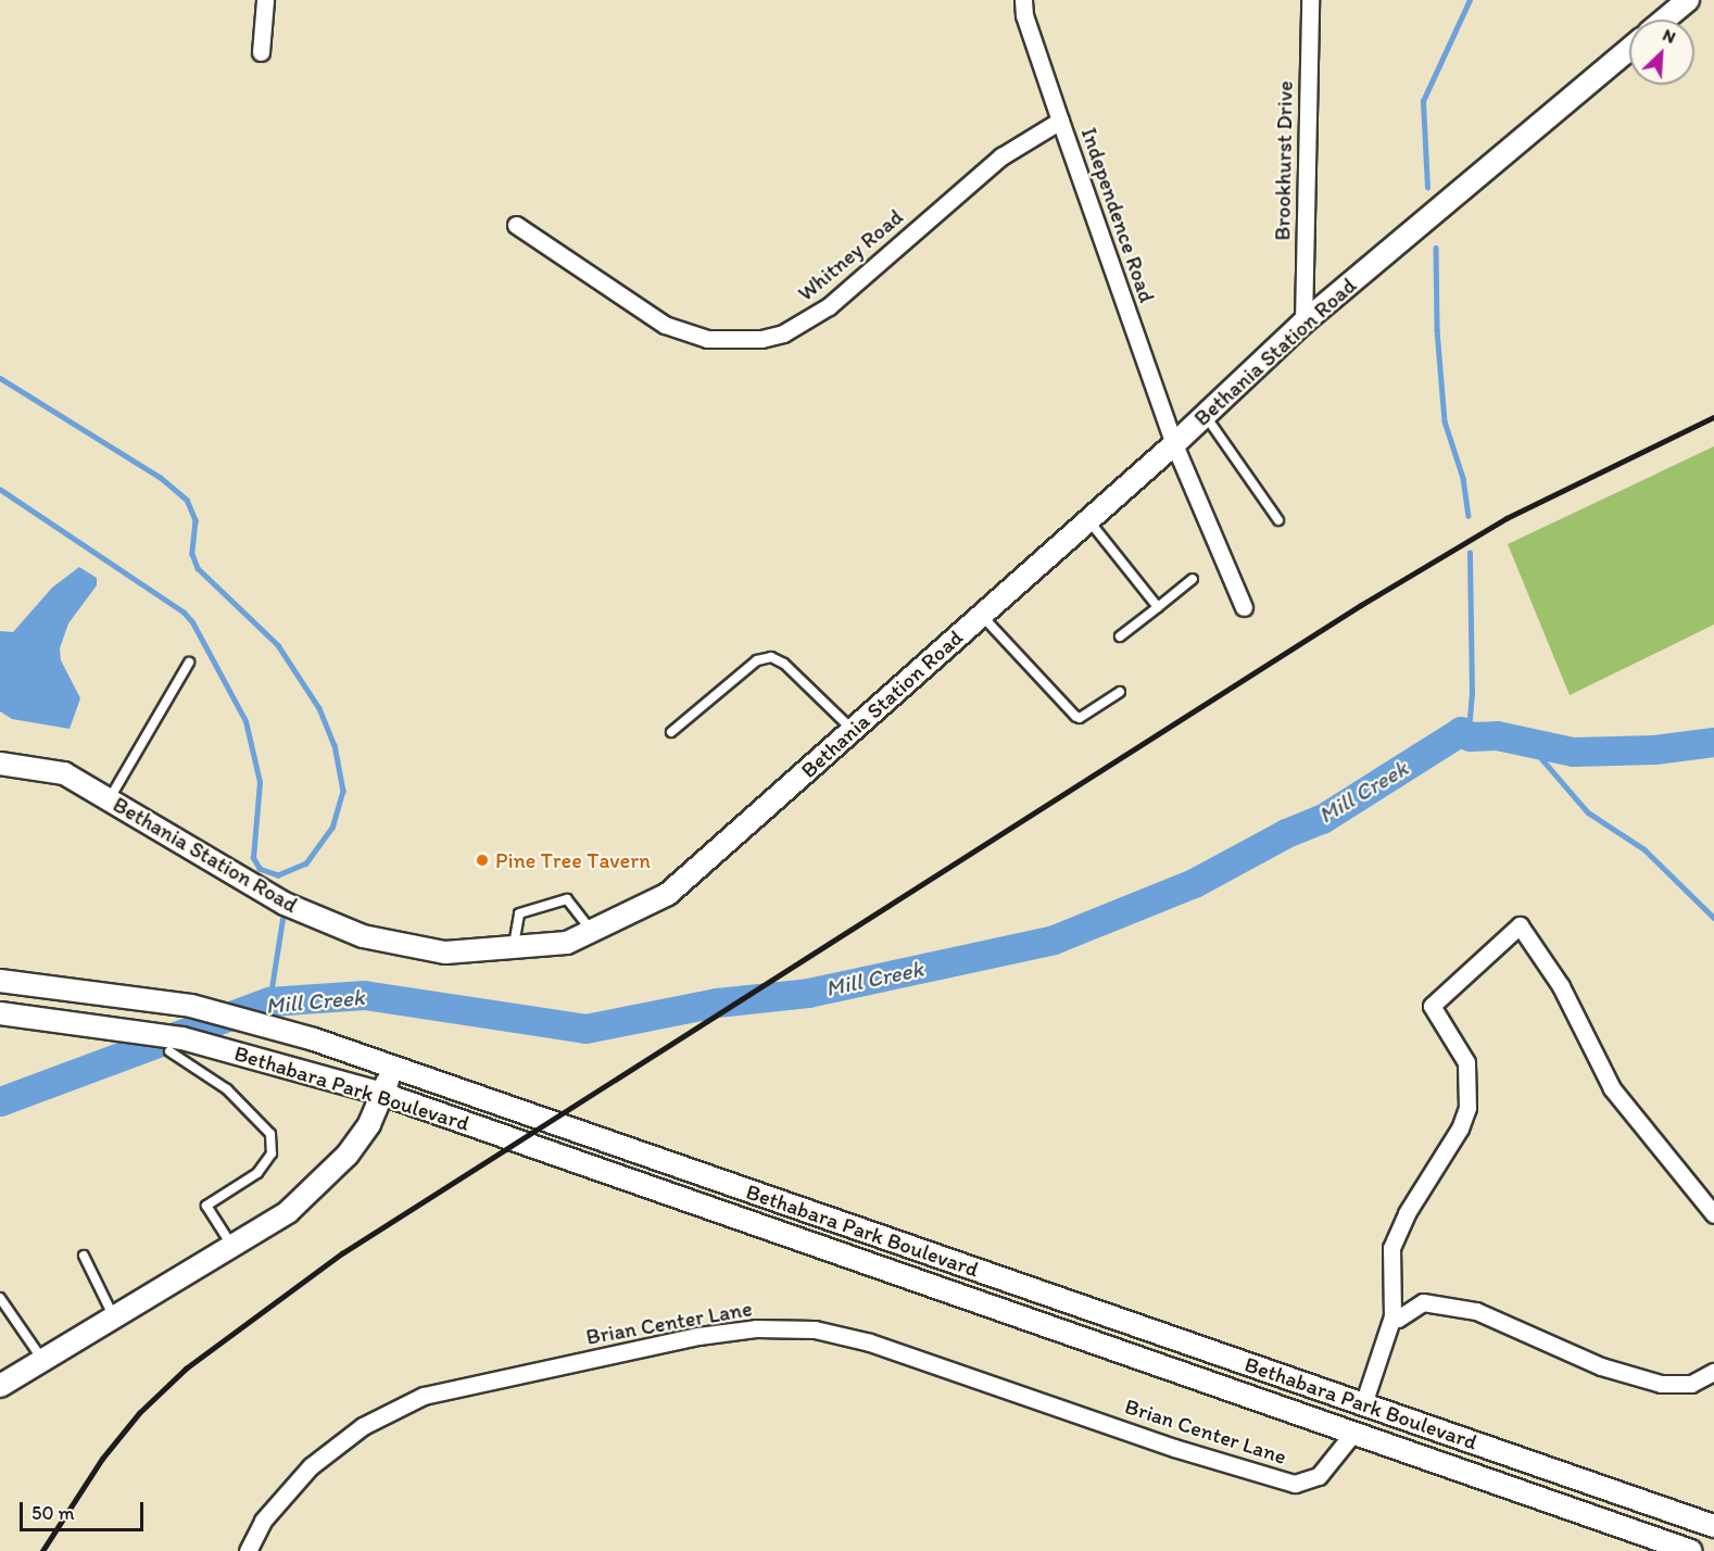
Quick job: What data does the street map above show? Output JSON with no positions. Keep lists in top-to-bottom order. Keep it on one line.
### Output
{"streets":{"street":["Brookhurst Drive","Independence Road","Whitney Road","Bethania Station Road","Bethabara Park Boulevard","Brian Center Lane"]},"crossings":[["Brookhurst Drive","Bethania Station Road"],["Independence Road","Whitney Road"],["Independence Road","Bethania Station Road"],["Bethabara Park Boulevard","Brian Center Lane"]],"water":["Mill Creek"],"places":["Pine Tree Tavern"],"scale_bar":"50 m","north":"top right"}
